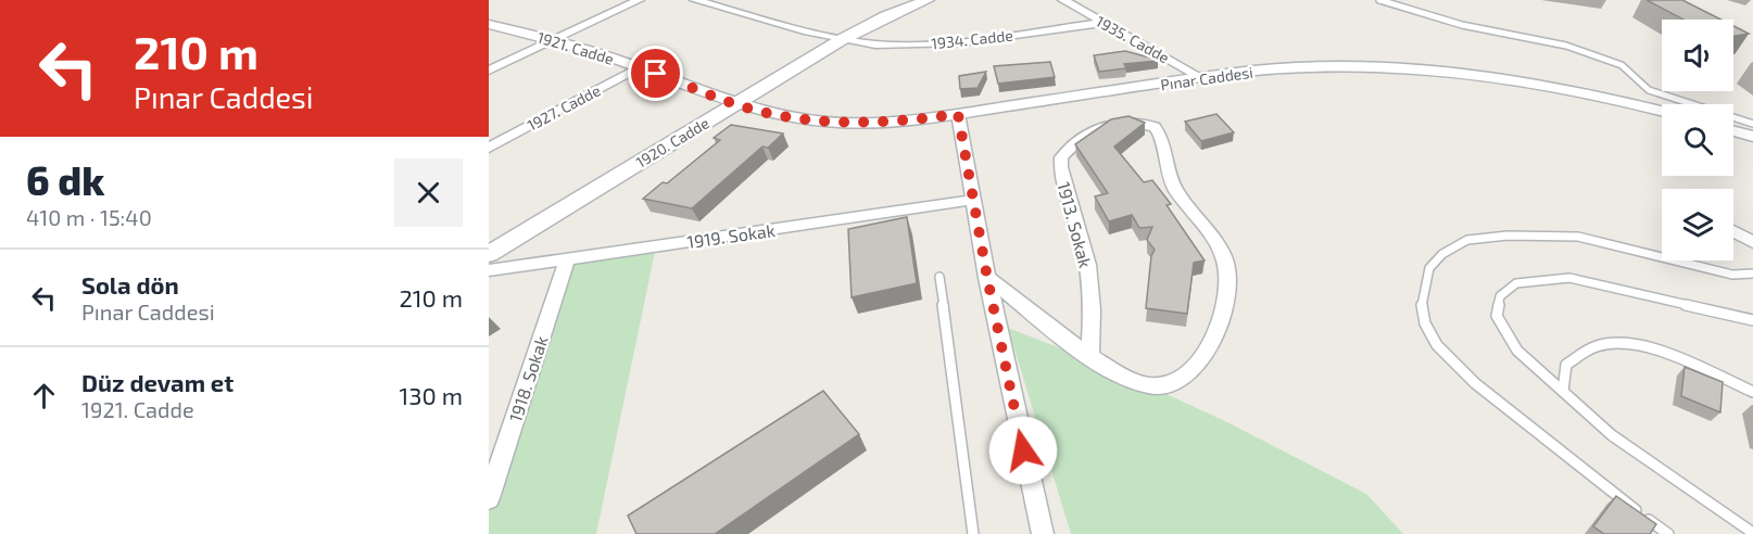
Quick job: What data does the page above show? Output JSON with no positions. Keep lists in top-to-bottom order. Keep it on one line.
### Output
{"streets":{"main road":["1920. Cadde"],"street":["1934. Cadde","1935. Cadde","1921. Cadde","Pınar Caddesi","1927. Cadde","1913. Sokak","1919. Sokak","1918. Sokak"]},"crossings":[["1934. Cadde","1935. Cadde"],["1934. Cadde","1920. Cadde"],["1935. Cadde","Pınar Caddesi"],["1921. Cadde","Pınar Caddesi"],["1921. Cadde","1927. Cadde"],["1921. Cadde","1920. Cadde"],["Pınar Caddesi","1920. Cadde"],["1919. Sokak","1918. Sokak"]],"page":{"turn":["210 m","Pınar Caddesi"],"heading":["6 dk","410 m · 15:40"],"list":[{"name":"Sola dön","note":"Pınar Caddesi","value":"210 m"},{"name":"Düz devam et","note":"1921. Cadde","value":"130 m"}]}}
